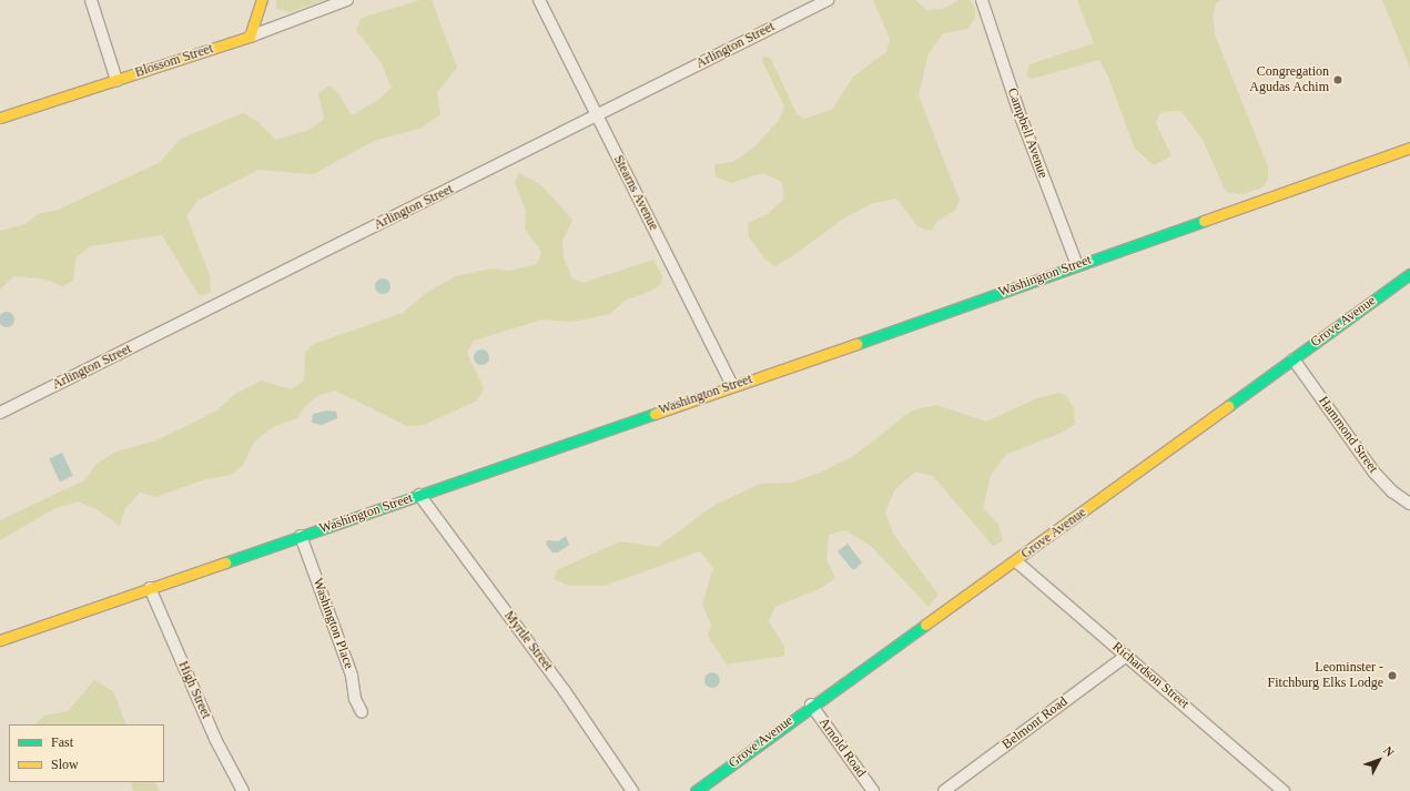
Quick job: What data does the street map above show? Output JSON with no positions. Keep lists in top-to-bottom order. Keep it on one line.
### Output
{"streets":{"street":["Arlington Street","Blossom Street","Campbell Avenue","Stearns Avenue","Washington Street","Grove Avenue","Hammond Street","Washington Place","Myrtle Street","Richardson Street","High Street","Belmont Road","Arnold Road"]},"crossings":[["Arlington Street","Stearns Avenue"],["Campbell Avenue","Washington Street"],["Stearns Avenue","Washington Street"],["Washington Street","Washington Place"],["Washington Street","Myrtle Street"],["Washington Street","High Street"],["Grove Avenue","Hammond Street"],["Grove Avenue","Richardson Street"],["Grove Avenue","Arnold Road"],["Richardson Street","Belmont Road"]],"places":["Congregation Agudas Achim","Leominster - Fitchburg Elks Lodge"],"legend":["Fast","Slow"],"north":"top right"}
